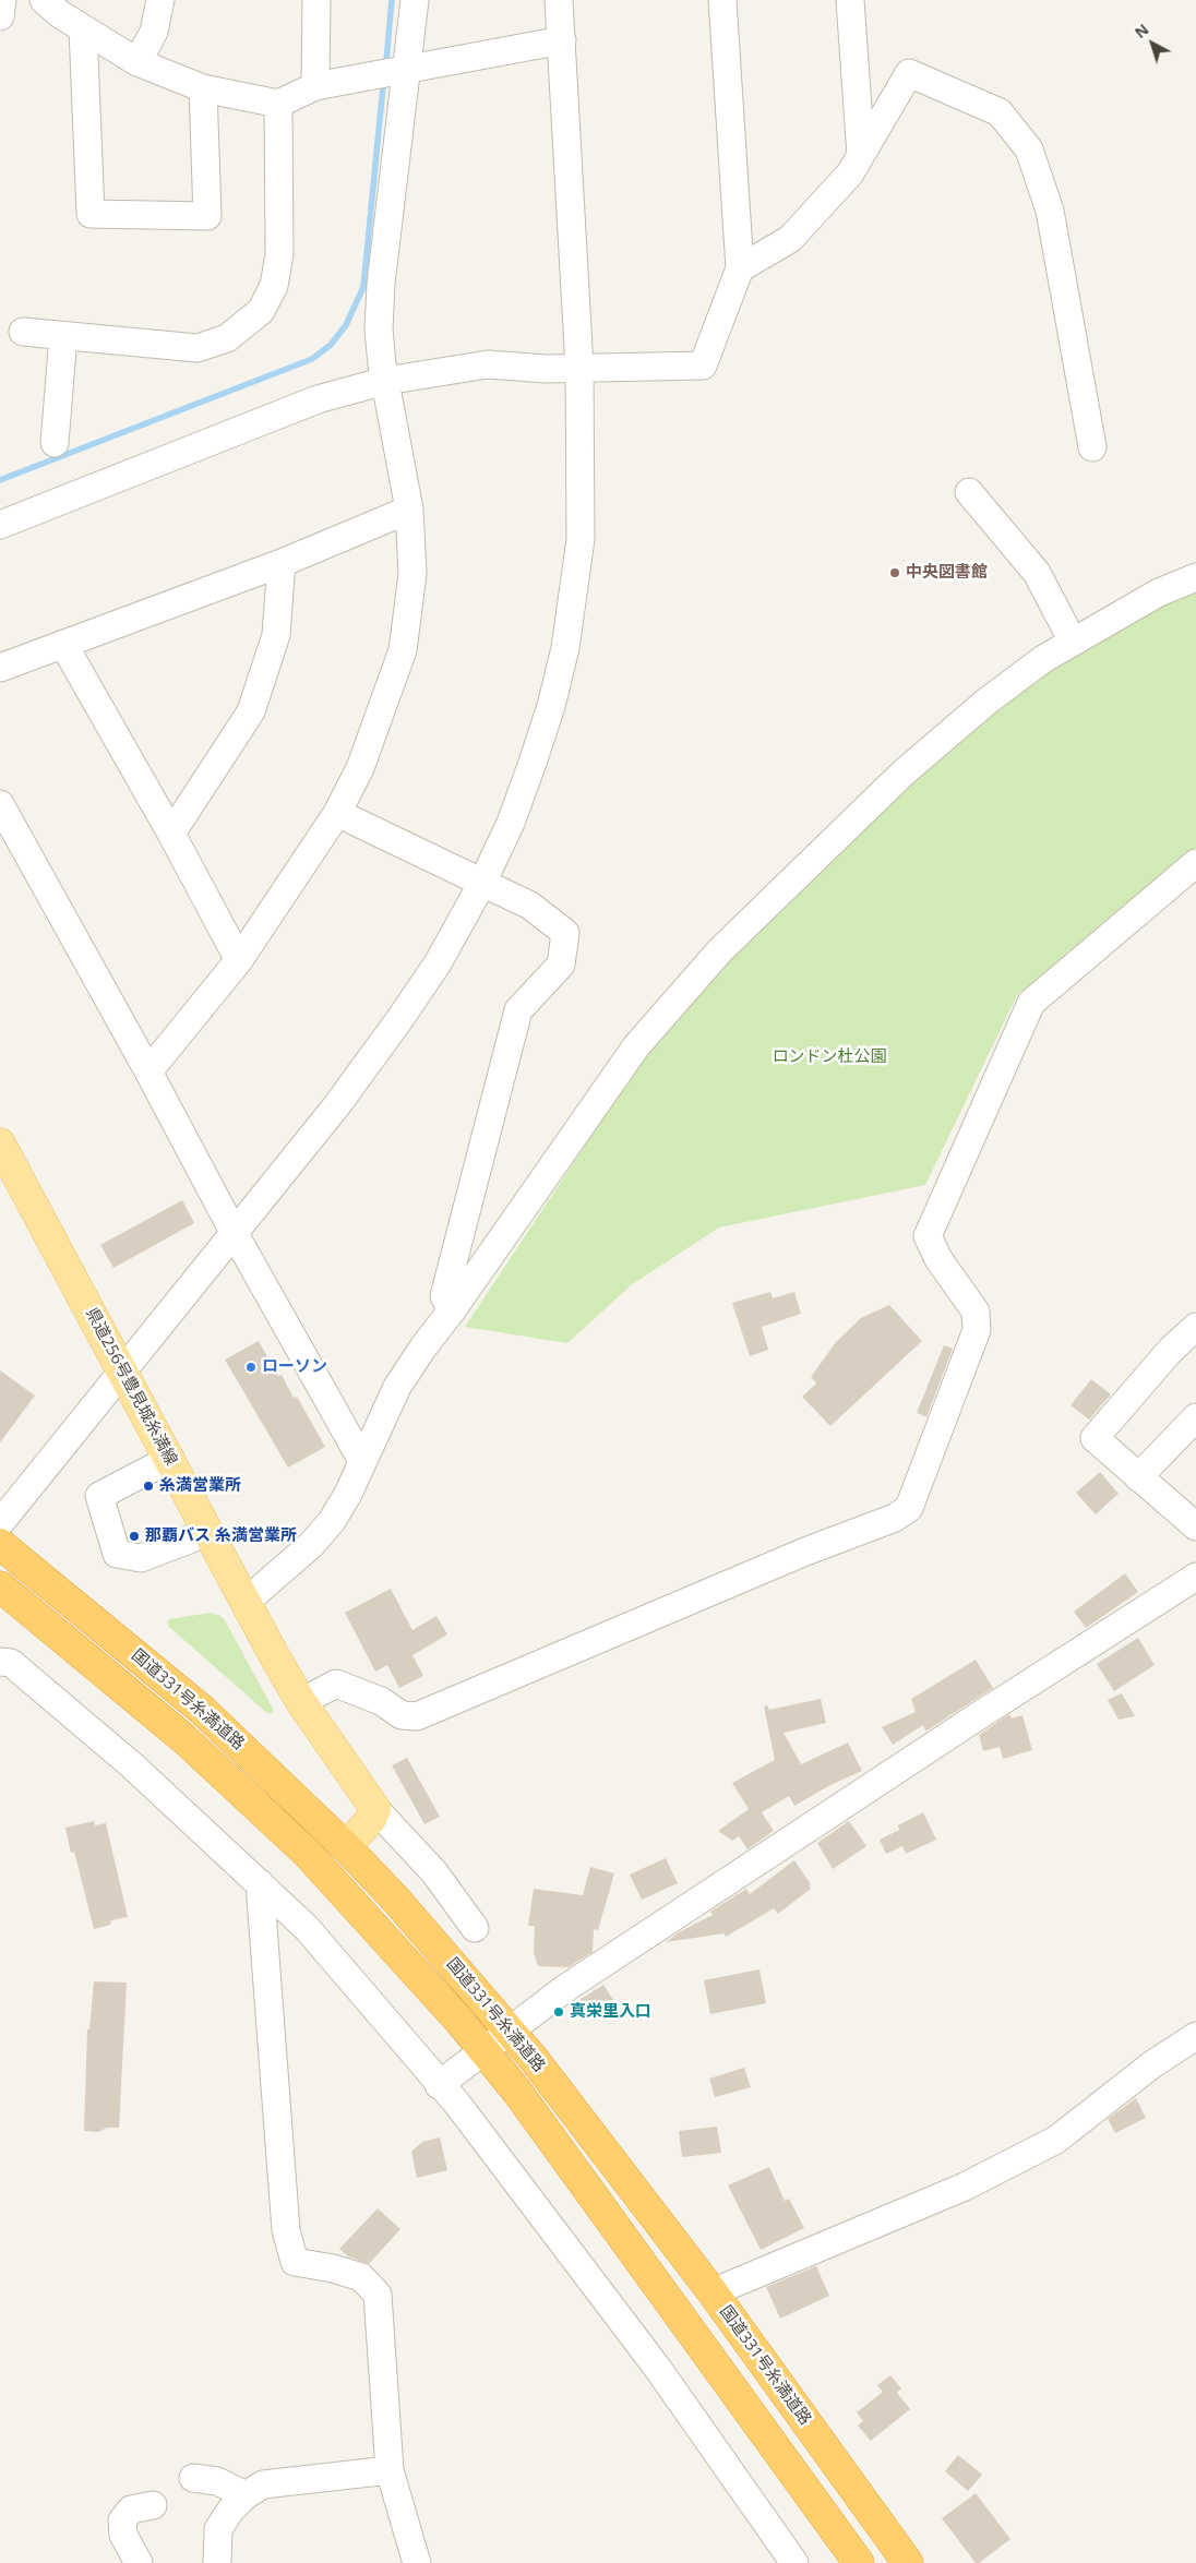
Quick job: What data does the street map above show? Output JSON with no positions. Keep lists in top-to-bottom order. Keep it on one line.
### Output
{"streets":{"highway":["国道331号糸満道路"],"main road":["県道256号豊見城糸満線"]},"parks":["ロンドン杜公園"],"places":["中央図書館","ローソン","糸満営業所","那覇バス 糸満営業所","真栄里入口"],"north":"top left"}
